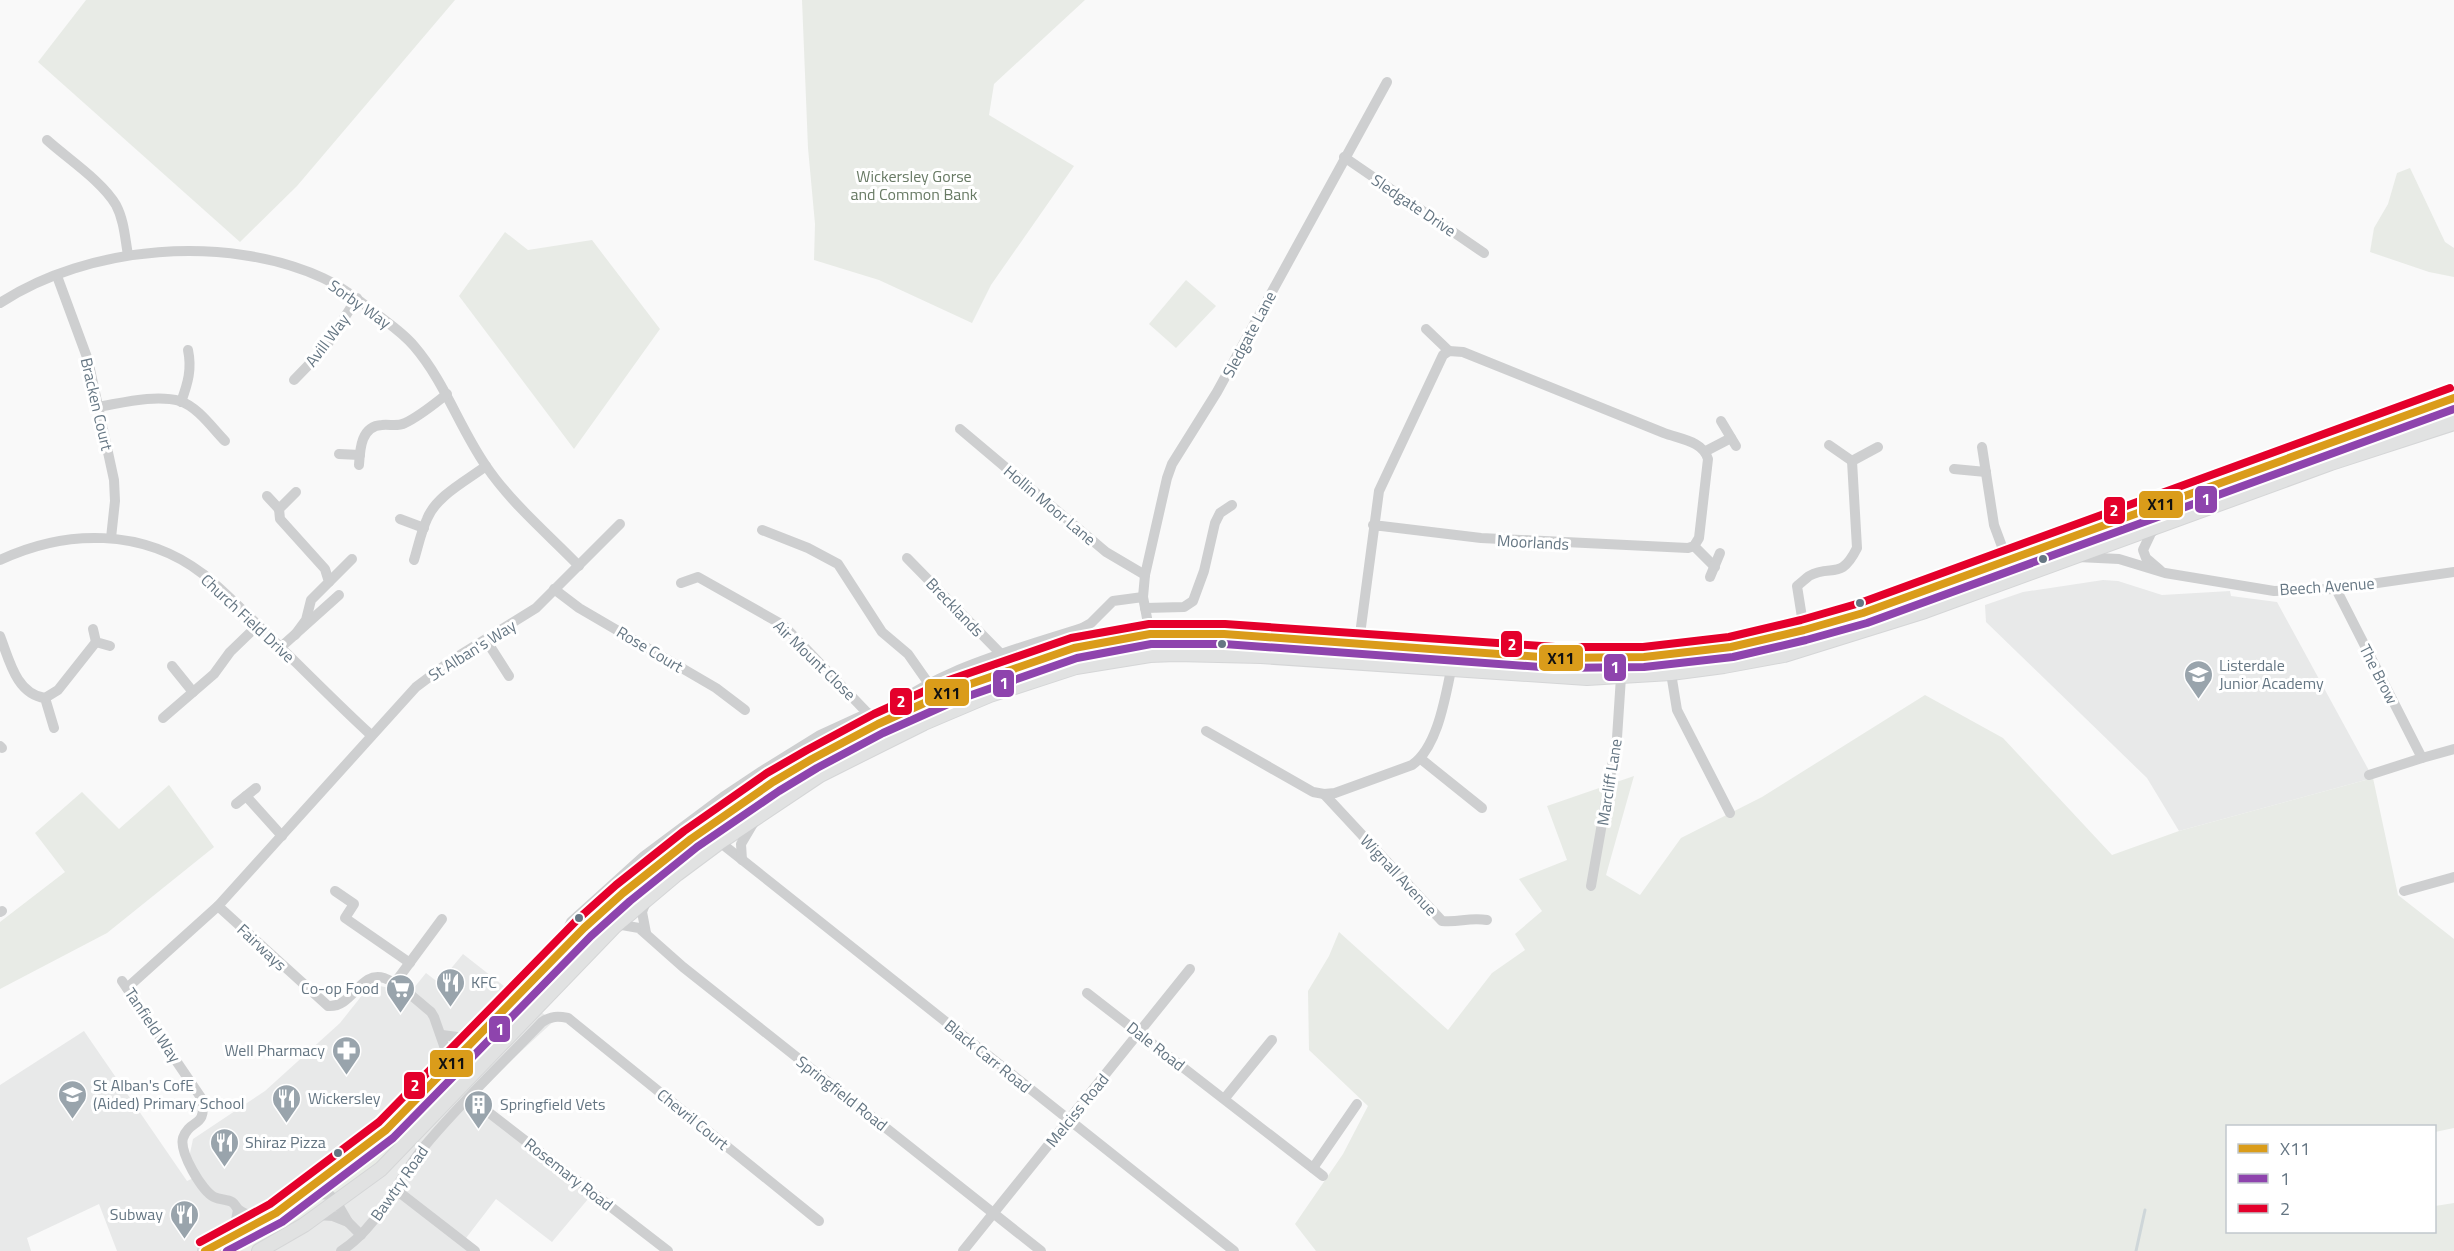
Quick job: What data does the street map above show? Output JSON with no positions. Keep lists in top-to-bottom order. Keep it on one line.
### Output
{"streets":{"main road":["Bawtry Road"],"street":["Sledgate Drive","Sorby Way","Sledgate Lane","Avill Way","Bracken Court","Hollin Moor Lane","Moorlands","Beech Avenue","Brecklands","Church Field Drive","Rose Court","St Alban's Way","Air Mount Close","The Brow","Marcliff Lane","Wignall Avenue","Fairways","Tanfield Way","Dale Road","Black Carr Road","Springfield Road","Melciss Road","Chevril Court","Rosemary Road"]},"crossings":[["Sledgate Drive","Sledgate Lane"],["Sorby Way","Avill Way"],["Sorby Way","Bracken Court"],["Sorby Way","St Alban's Way"],["Sledgate Lane","Hollin Moor Lane"],["Bracken Court","Church Field Drive"],["Beech Avenue","The Brow"],["Beech Avenue","Bawtry Road"],["Church Field Drive","St Alban's Way"],["Rose Court","St Alban's Way"],["St Alban's Way","Fairways"],["St Alban's Way","Tanfield Way"],["Marcliff Lane","Bawtry Road"],["Dale Road","Melciss Road"],["Black Carr Road","Melciss Road"],["Black Carr Road","Bawtry Road"],["Springfield Road","Melciss Road"],["Chevril Court","Bawtry Road"],["Rosemary Road","Bawtry Road"]],"parks":["Wickersley Gorse and Common Bank"],"places":{"school or university":["Listerdale Junior Academy","St Alban's CofE (Aided) Primary School"],"restaurant":["KFC","Wickersley","Shiraz Pizza","Subway"],"supermarket":["Co-op Food"],"pharmacy":["Well Pharmacy"],"building":["Springfield Vets"]},"lines":["transit line 2","transit line X11","transit line 1"],"legend":["X11","1","2"]}
